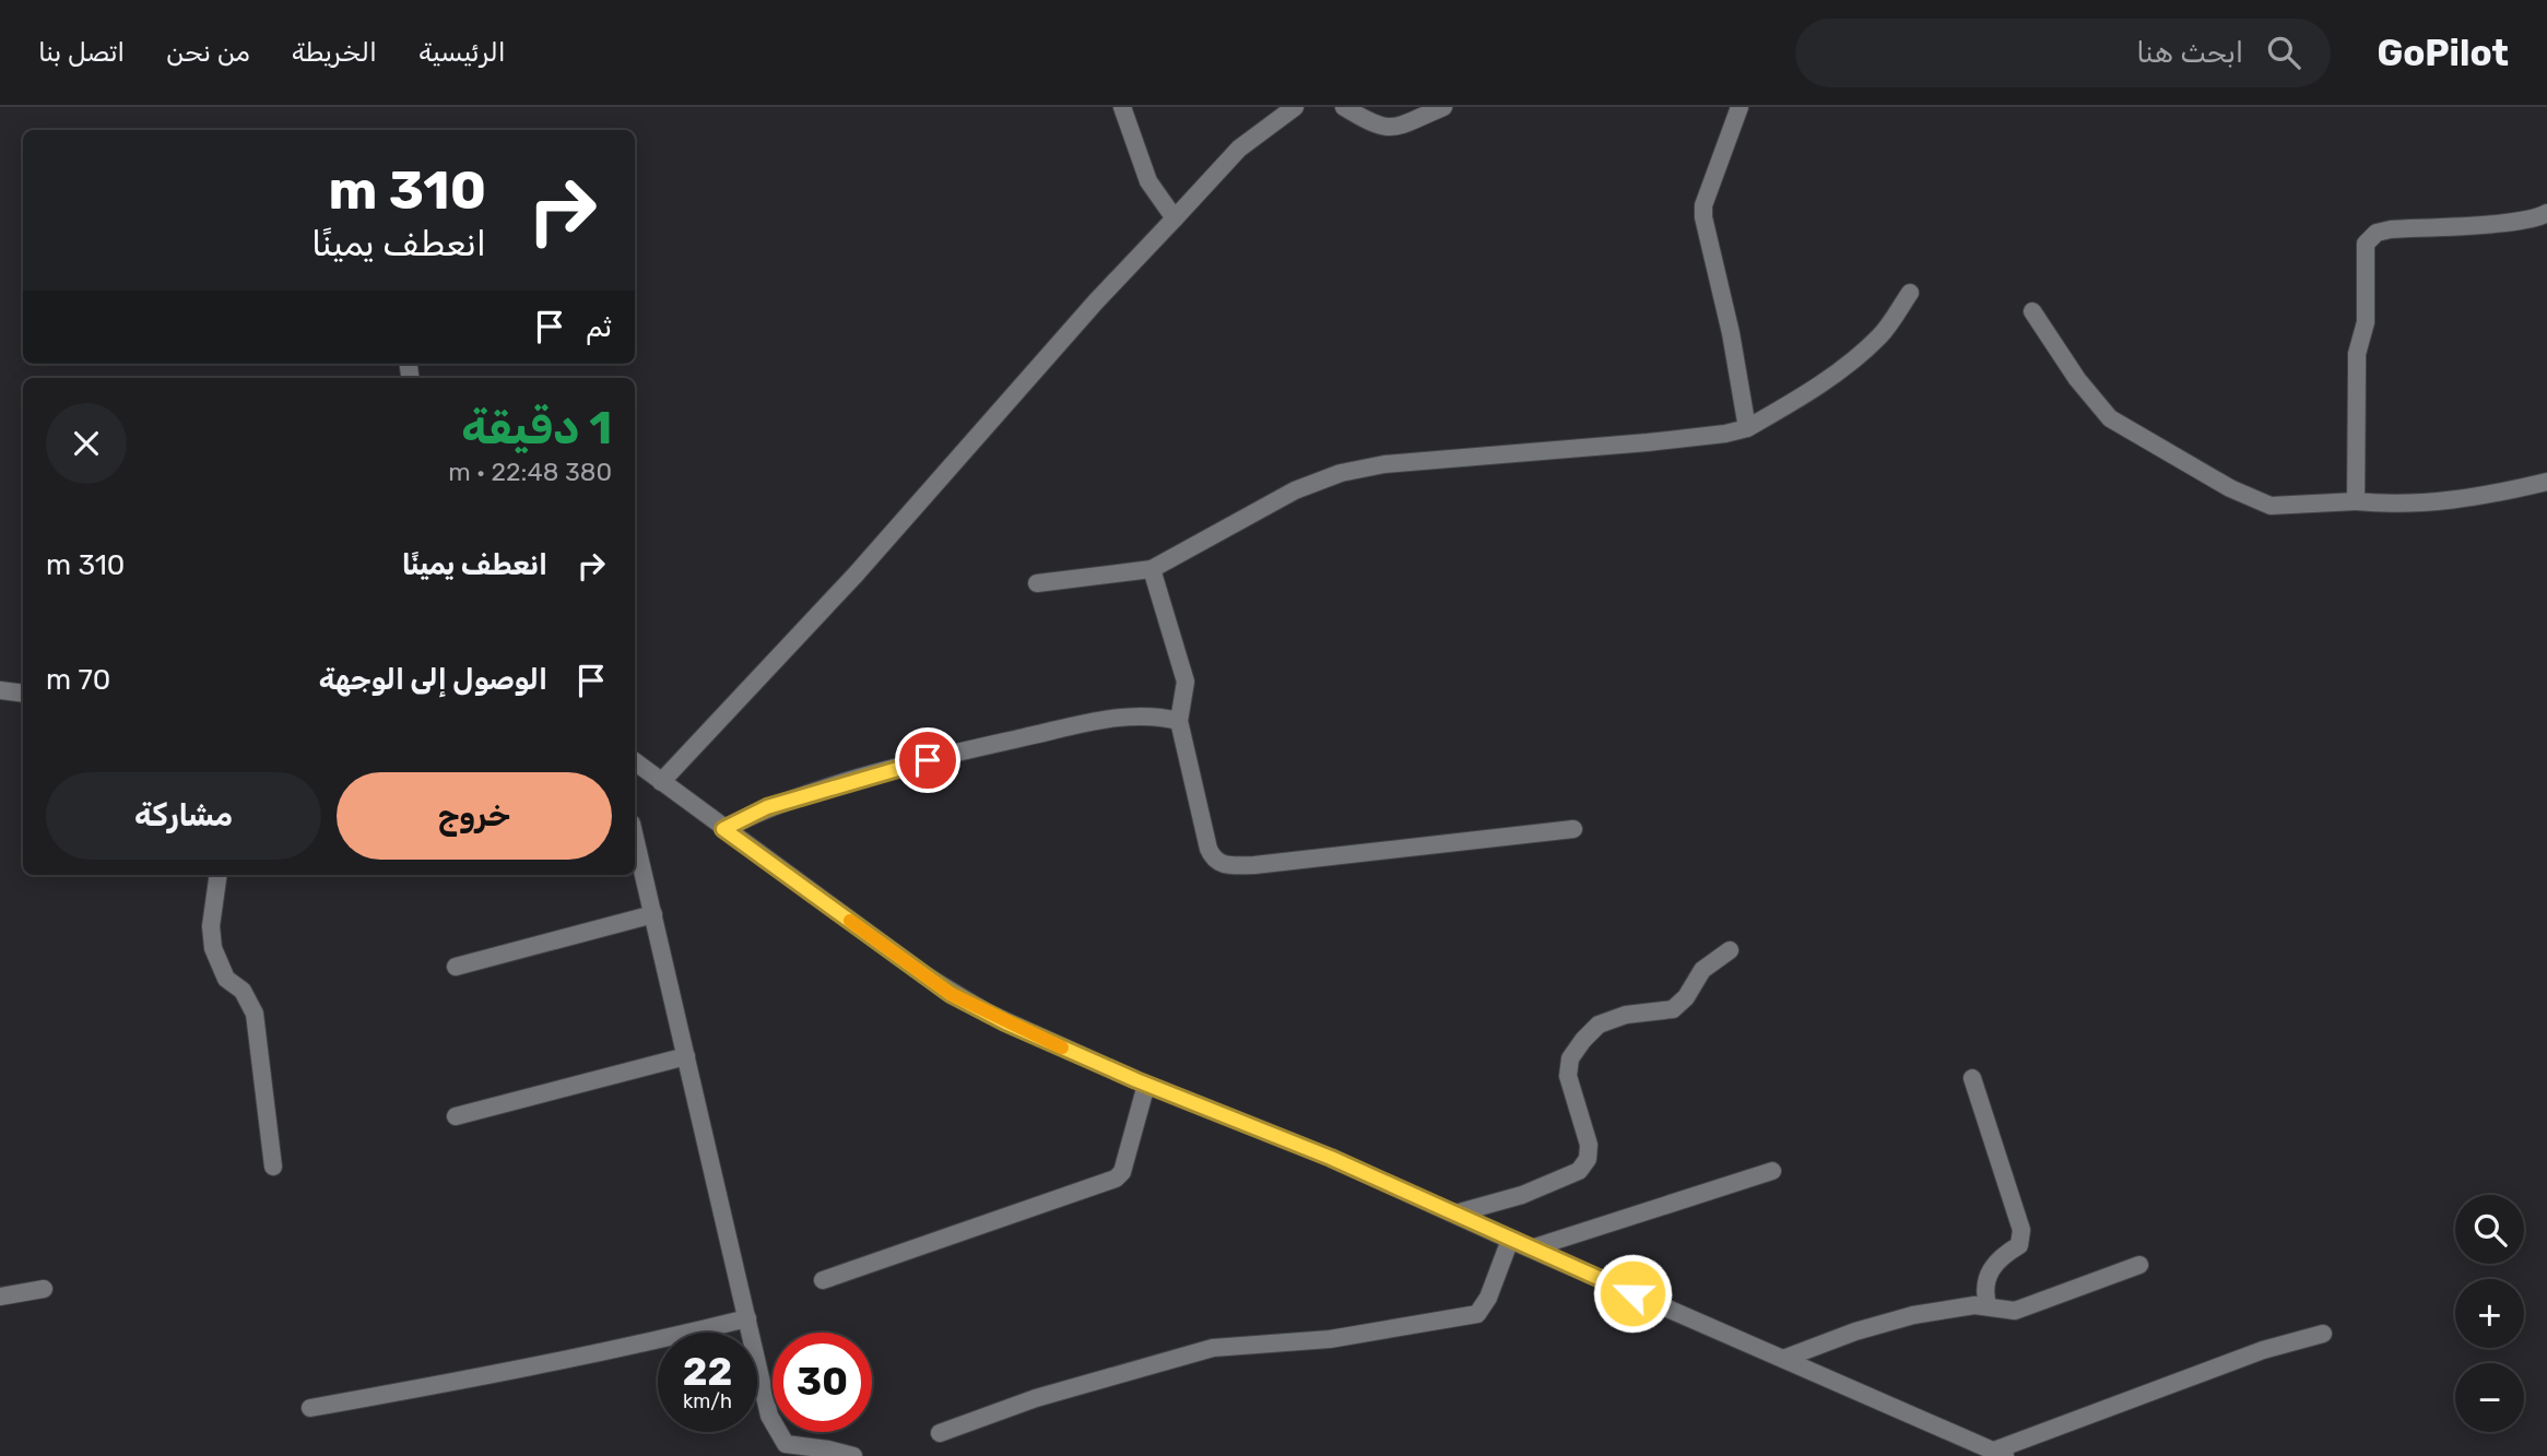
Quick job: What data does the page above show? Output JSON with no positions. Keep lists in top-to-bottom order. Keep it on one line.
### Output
{"page":{"header":"GoPilot","search":"ابحث هنا","nav":["الرئيسية","الخريطة","من نحن","اتصل بنا"],"turn":["310 m","انعطف يمينًا"],"then":"ثم","heading":["1 دقيقة","380 m · 22:48"],"list":[{"name":"انعطف يمينًا","value":"310 m"},{"name":"الوصول إلى الوجهة","value":"70 m"}],"buttons":["خروج","مشاركة"],"map_buttons":["+","−"],"speed":"22 km/h","limit":"30"}}
